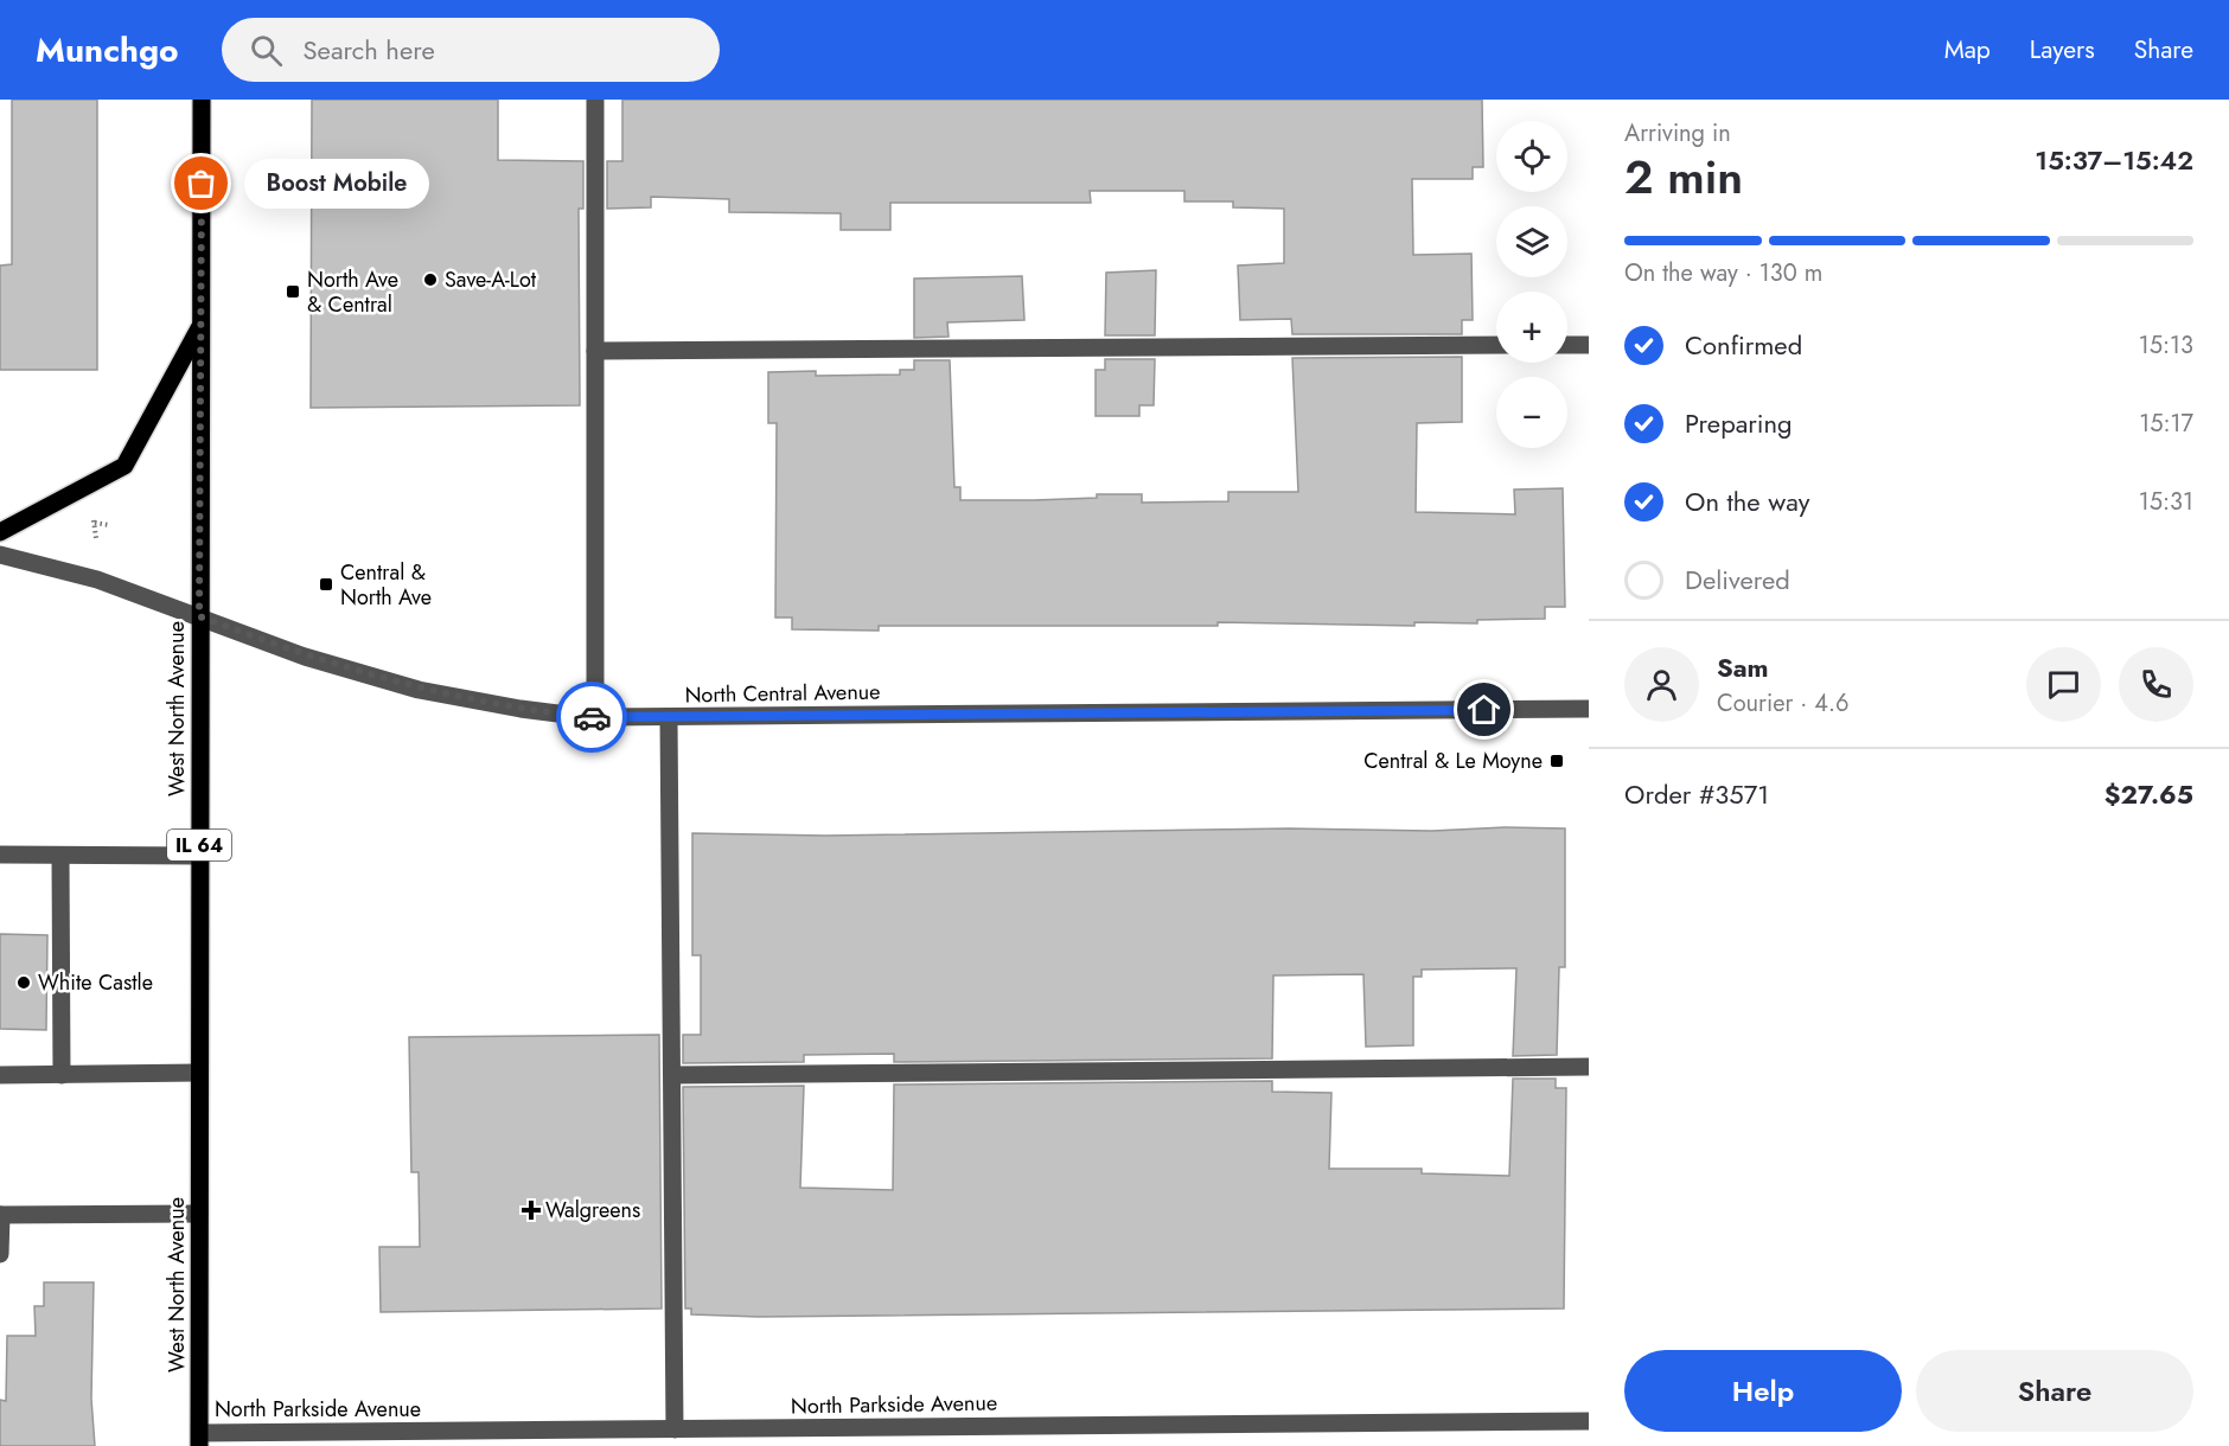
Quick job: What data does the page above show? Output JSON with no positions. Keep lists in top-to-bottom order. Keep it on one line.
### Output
{"streets":{"main road":["West North Avenue","IL 64"],"street":["North Central Avenue","North Parkside Avenue"]},"crossings":[["North Central Avenue","West North Avenue"],["West North Avenue","North Parkside Avenue"]],"places":{"other":["Boost Mobile","Save-A-Lot","White Castle"],"transit":["North Ave & Central","Central & North Ave","Central & Le Moyne"],"health":["Walgreens"]},"page":{"header":"Munchgo","search":"Search here","nav":["Map","Layers","Share"],"heading":["2 min","Arriving in","15:37–15:42"],"panel":["Sam","Courier · 4.6","Order #3571","$27.65"],"map_buttons":["+","−"],"bubble":"Boost Mobile","bar":"On the way · 130 m","list":[["Confirmed","15:13"],["Preparing","15:17"],["On the way","15:31"],"Delivered"],"buttons":["Help","Share"]}}
